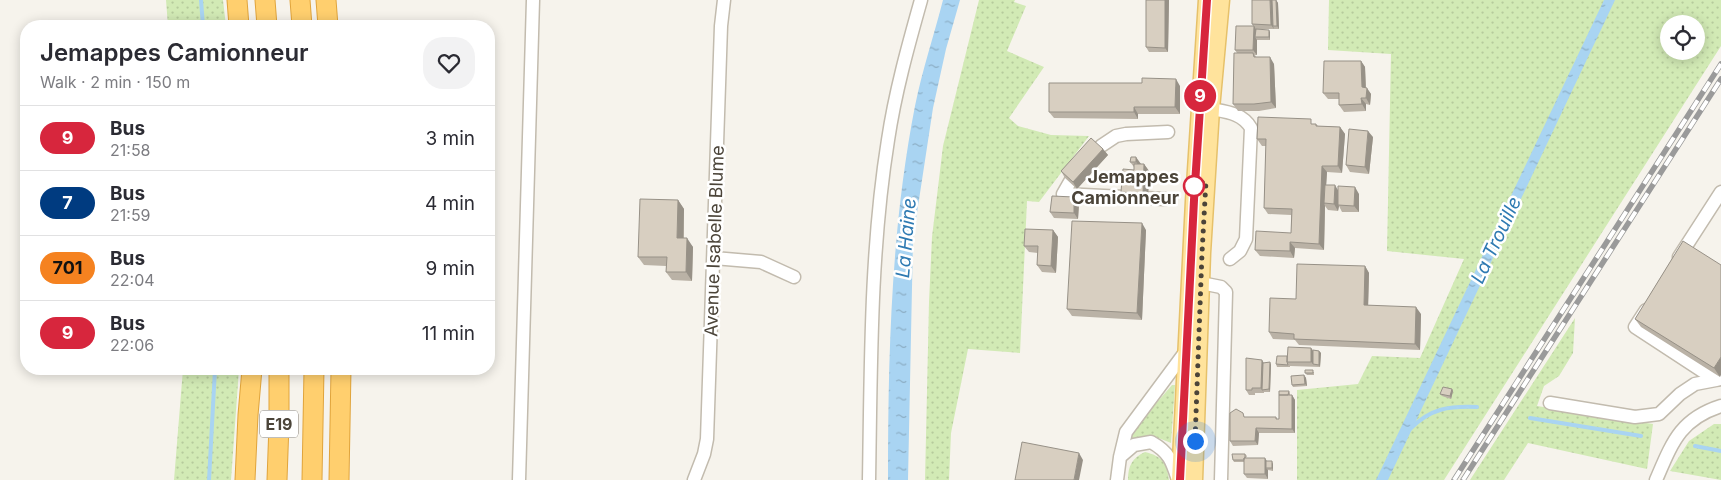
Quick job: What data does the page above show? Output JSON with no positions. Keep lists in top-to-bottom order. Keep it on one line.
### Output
{"streets":{"highway":["E19"],"street":["Avenue Isabelle Blume"]},"water":["La Haine","La Trouille"],"places":["Jemappes Camionneur"],"lines":["bus line 9"],"page":{"on_map":"9","heading":["Jemappes Camionneur","Walk · 2 min · 150 m"],"list":[{"mark":"9","name":"Bus","note":"21:58","value":"3 min"},{"mark":"7","name":"Bus","note":"21:59","value":"4 min"},{"mark":"701","name":"Bus","note":"22:04","value":"9 min"},{"mark":"9","name":"Bus","note":"22:06","value":"11 min"}]}}
